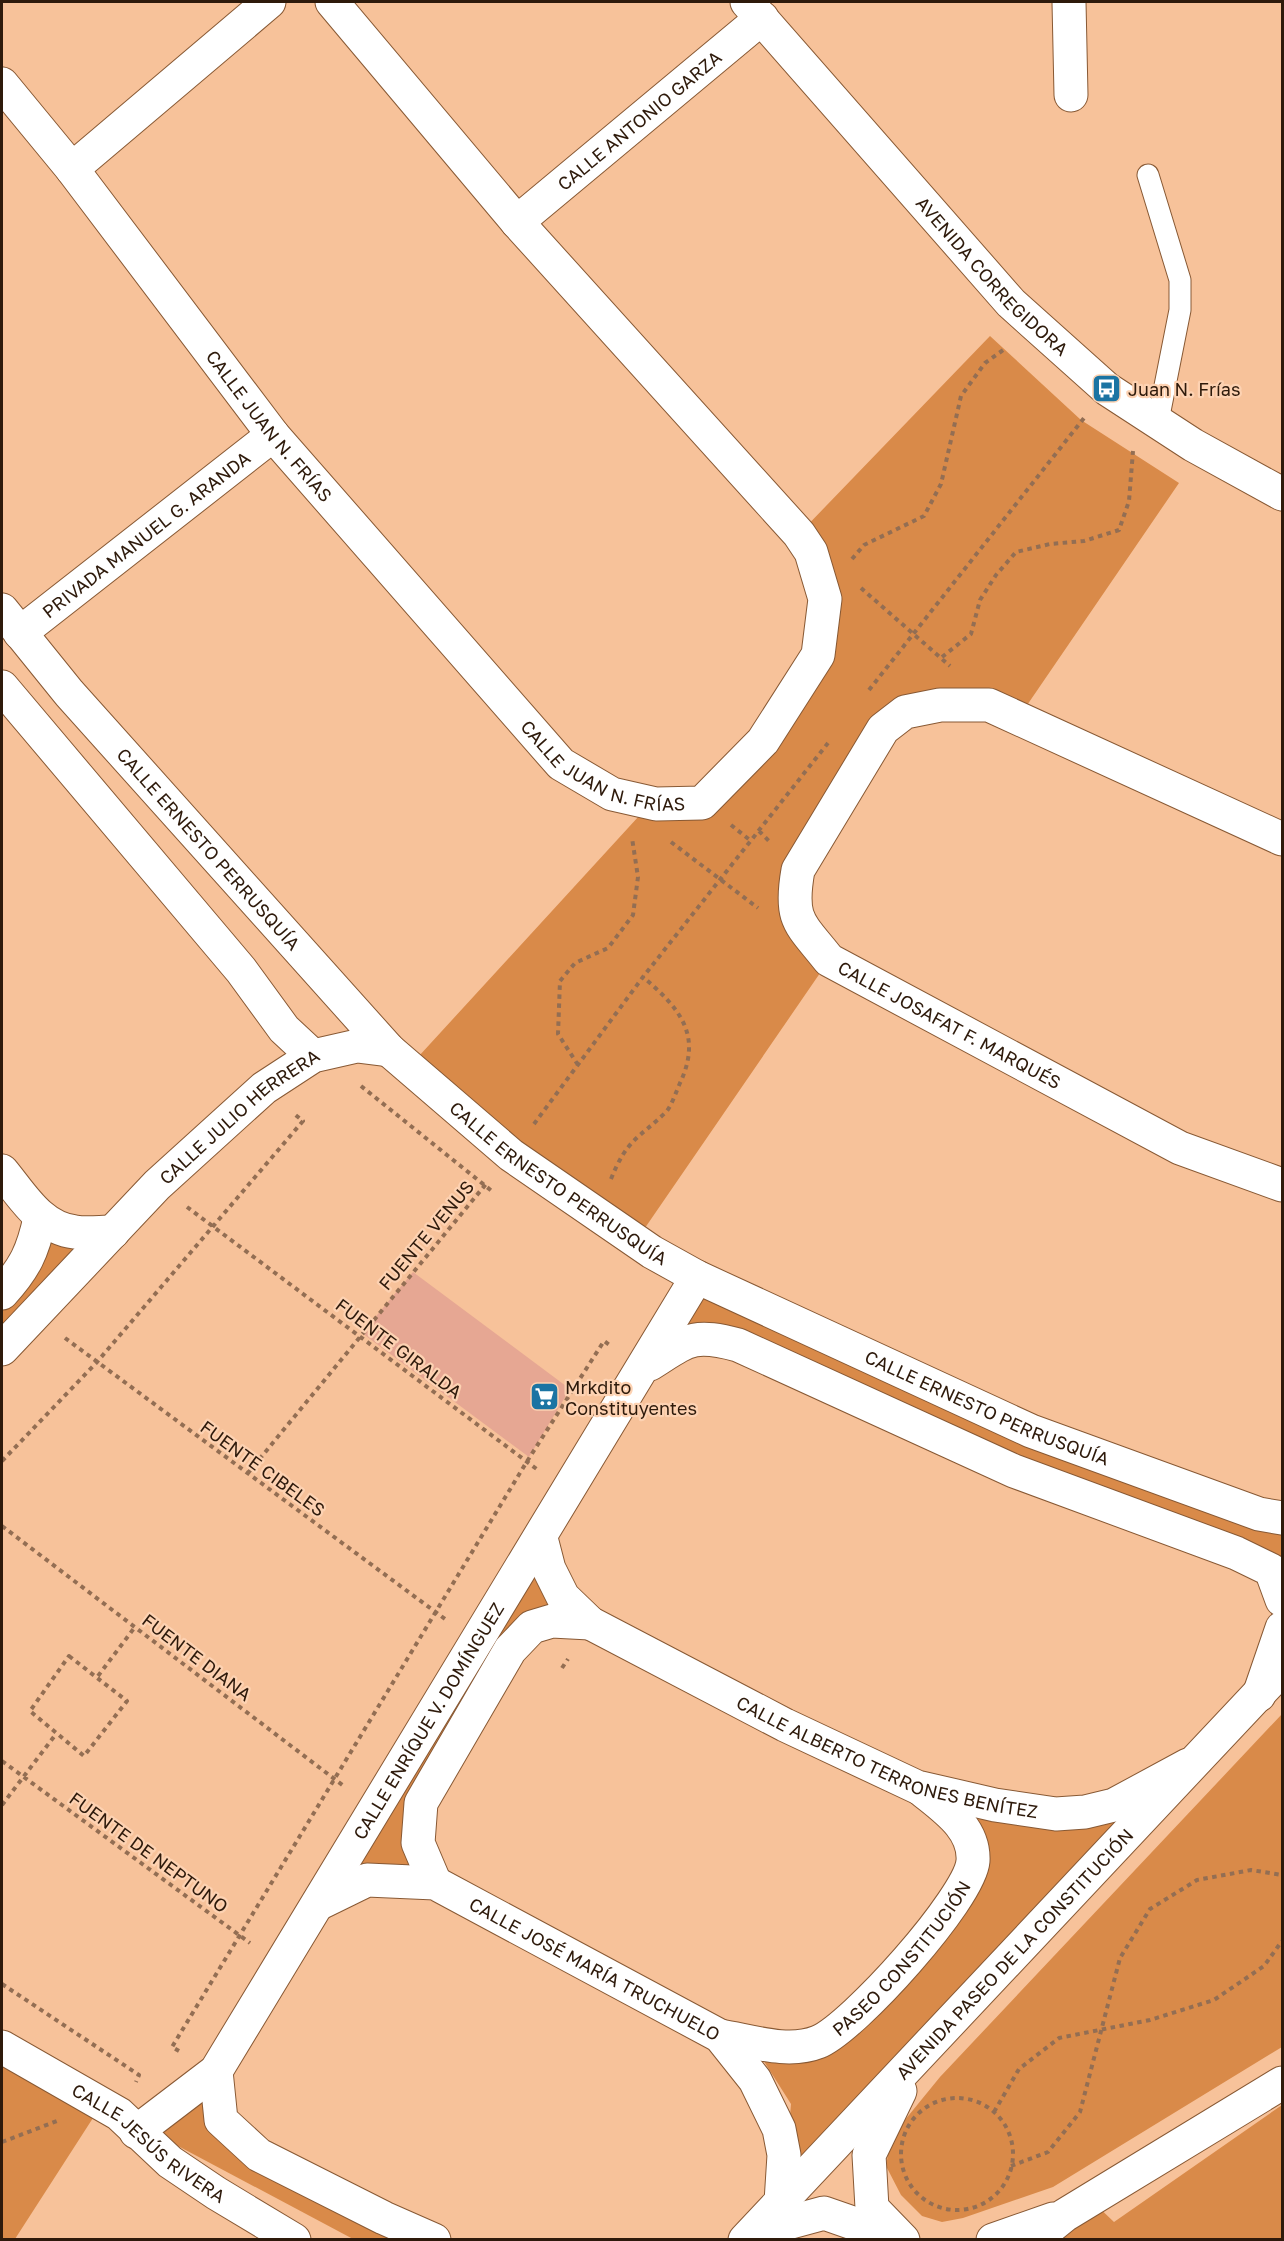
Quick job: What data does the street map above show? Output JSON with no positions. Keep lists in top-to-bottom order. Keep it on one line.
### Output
{"streets":{"street":["CALLE ANTONIO GARZA","AVENIDA CORREGIDORA","CALLE JUAN N. FRÍAS","PRIVADA MANUEL G. ARANDA","CALLE ERNESTO PERRUSQUÍA","CALLE JOSAFAT F. MARQUÉS","CALLE JULIO HERRERA","CALLE ENRÍQUE V. DOMÍNGUEZ","CALLE ALBERTO TERRONES BENÍTEZ","AVENIDA PASEO DE LA CONSTITUCIÓN","PASEO CONSTITUCIÓN","CALLE JOSÉ MARÍA TRUCHUELO","CALLE JESÚS RIVERA"],"path":["FUENTE VENUS","FUENTE GIRALDA","FUENTE CIBELES","FUENTE DIANA","FUENTE DE NEPTUNO"]},"crossings":[["CALLE ANTONIO GARZA","AVENIDA CORREGIDORA"],["CALLE ANTONIO GARZA","CALLE JUAN N. FRÍAS"],["CALLE JUAN N. FRÍAS","PRIVADA MANUEL G. ARANDA"],["PRIVADA MANUEL G. ARANDA","CALLE ERNESTO PERRUSQUÍA"],["CALLE ERNESTO PERRUSQUÍA","CALLE JULIO HERRERA"],["CALLE ERNESTO PERRUSQUÍA","FUENTE VENUS"],["CALLE ERNESTO PERRUSQUÍA","CALLE ENRÍQUE V. DOMÍNGUEZ"],["CALLE JULIO HERRERA","FUENTE GIRALDA"],["CALLE JULIO HERRERA","FUENTE CIBELES"],["FUENTE VENUS","FUENTE GIRALDA"],["FUENTE VENUS","FUENTE CIBELES"],["FUENTE GIRALDA","CALLE ENRÍQUE V. DOMÍNGUEZ"],["FUENTE CIBELES","CALLE ENRÍQUE V. DOMÍNGUEZ"],["FUENTE DIANA","CALLE ENRÍQUE V. DOMÍNGUEZ"],["CALLE ENRÍQUE V. DOMÍNGUEZ","CALLE ALBERTO TERRONES BENÍTEZ"],["CALLE ENRÍQUE V. DOMÍNGUEZ","FUENTE DE NEPTUNO"],["CALLE ENRÍQUE V. DOMÍNGUEZ","CALLE JOSÉ MARÍA TRUCHUELO"],["CALLE ENRÍQUE V. DOMÍNGUEZ","CALLE JESÚS RIVERA"],["CALLE ALBERTO TERRONES BENÍTEZ","AVENIDA PASEO DE LA CONSTITUCIÓN"],["CALLE ALBERTO TERRONES BENÍTEZ","PASEO CONSTITUCIÓN"],["AVENIDA PASEO DE LA CONSTITUCIÓN","CALLE JOSÉ MARÍA TRUCHUELO"],["PASEO CONSTITUCIÓN","CALLE JOSÉ MARÍA TRUCHUELO"]],"places":{"bus stop":["Juan N. Frías"],"supermarket":["Mrkdito Constituyentes"]}}
